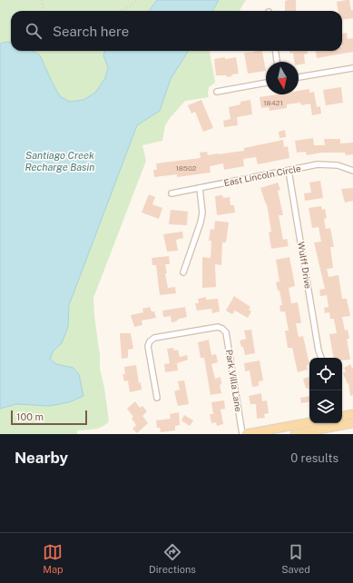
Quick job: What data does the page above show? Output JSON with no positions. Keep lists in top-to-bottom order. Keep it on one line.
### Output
{"streets":{"street":["East Lincoln Circle","Wulff Drive","Park Villa Lane"]},"crossings":[["East Lincoln Circle","Wulff Drive"]],"water":["Santiago Creek Recharge Basin"],"house_numbers":["18421","18502"],"scale_bar":"100 m","north":"bottom","page":{"search":"Search here","scale":"100 m","heading":["Nearby","0 results"],"nav":["Map","Directions","Saved"]}}
